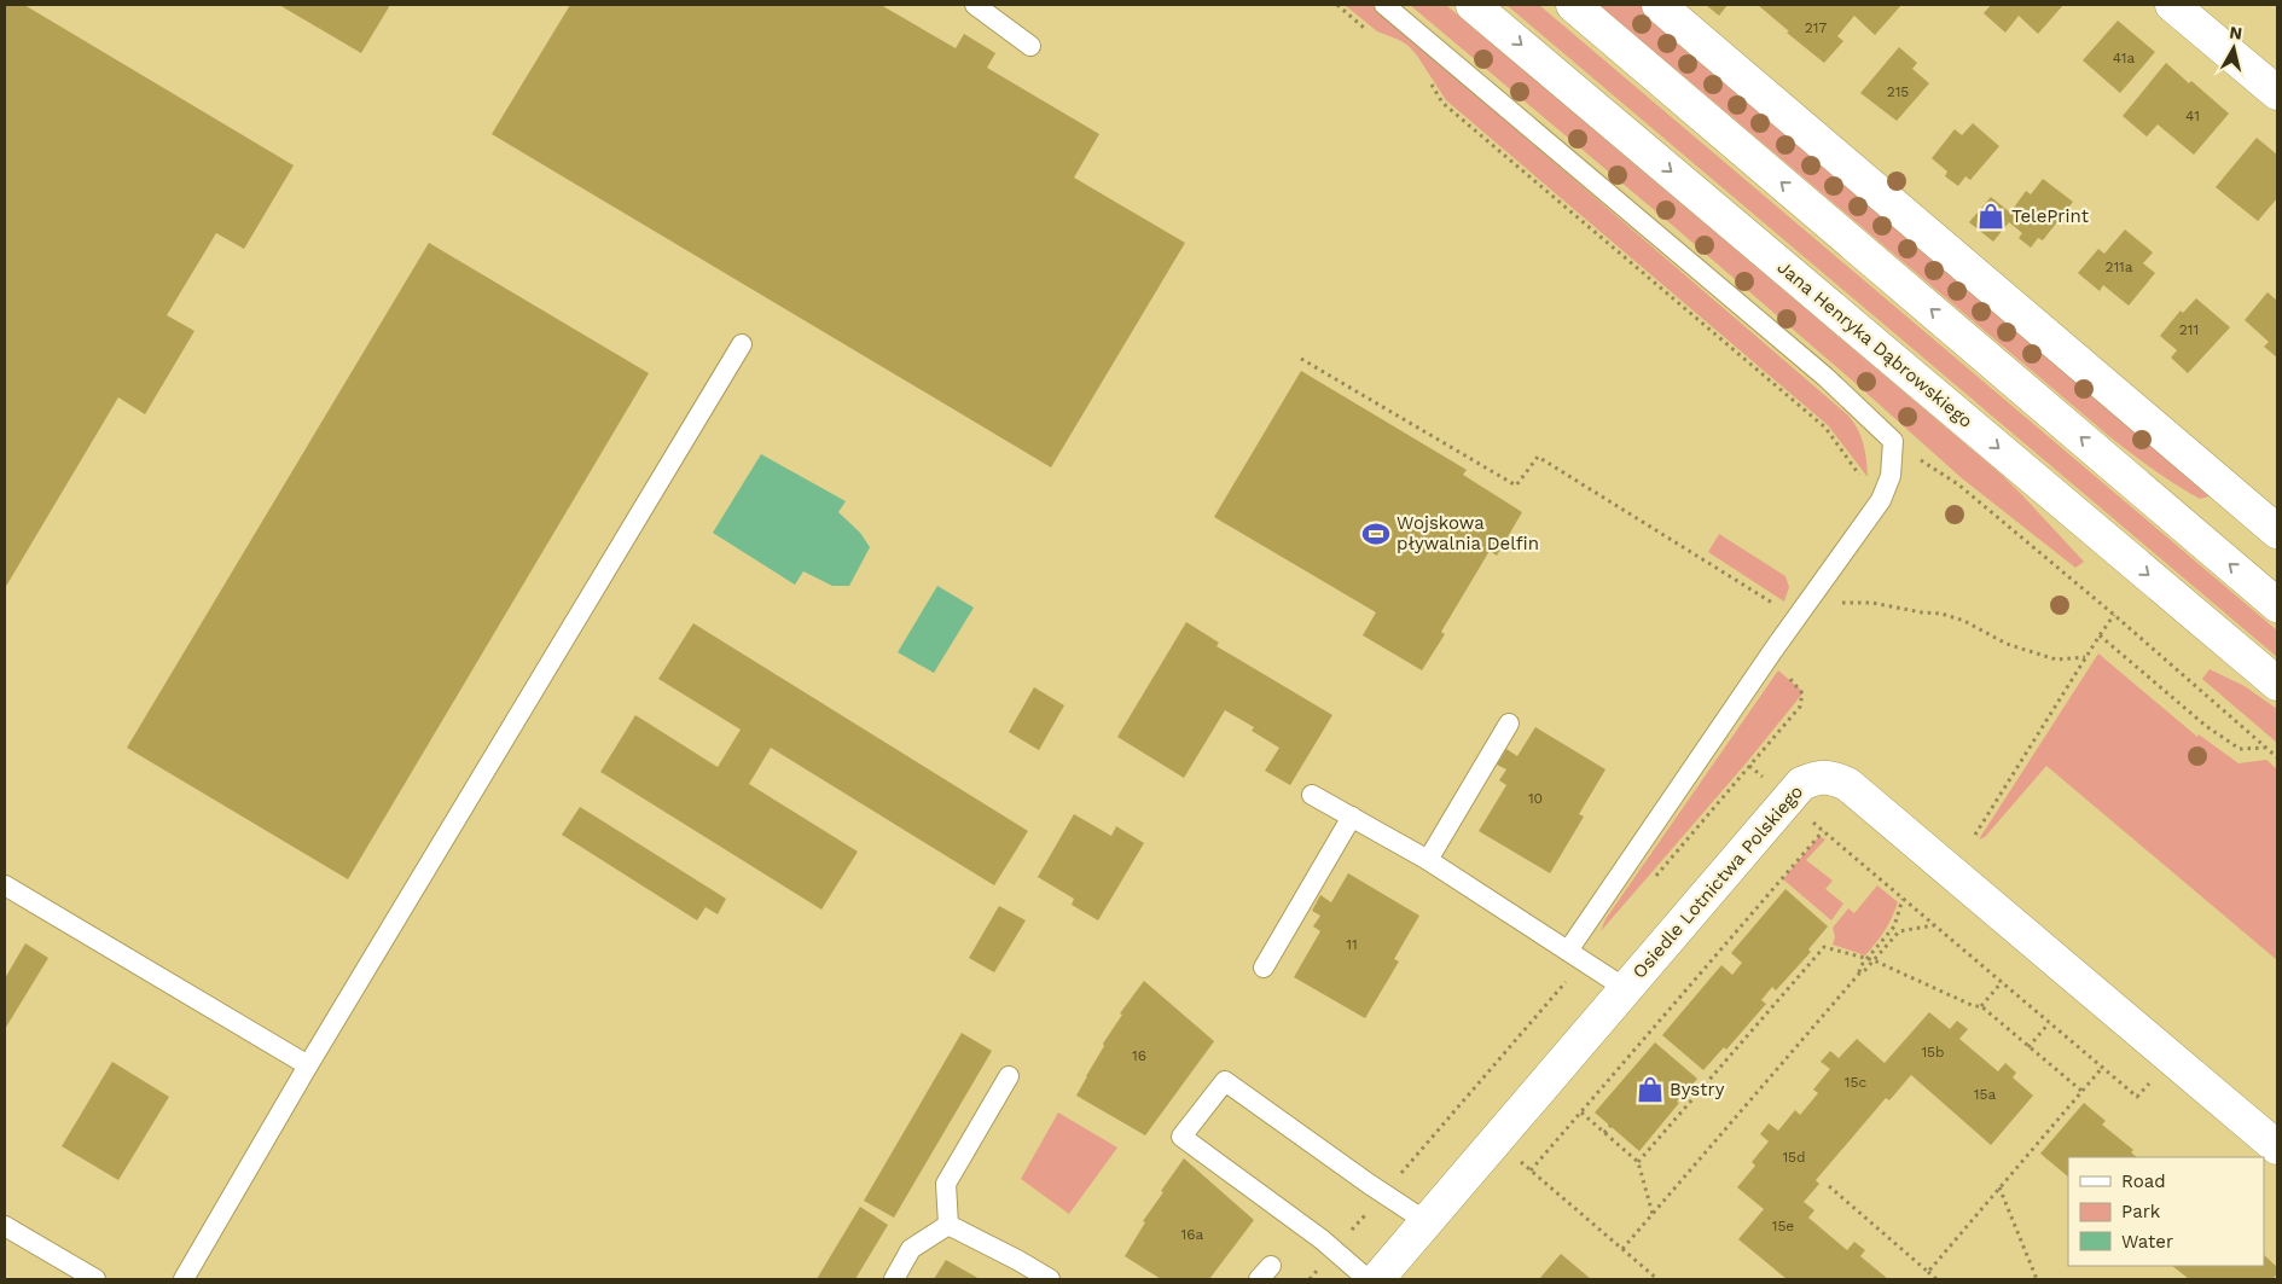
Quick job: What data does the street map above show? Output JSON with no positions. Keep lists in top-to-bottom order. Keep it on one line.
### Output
{"streets":{"street":["Jana Henryka Dąbrowskiego","Osiedle Lotnictwa Polskiego"]},"places":{"shop":["TelePrint","Bystry"],"sports":["Wojskowa pływalnia Delfin"]},"house_numbers":["217","41a","215","41","211a","211","10","11","15b","16","15c","15a","15d","15e","16a"],"legend":["Road","Park","Water"],"north":"top"}
